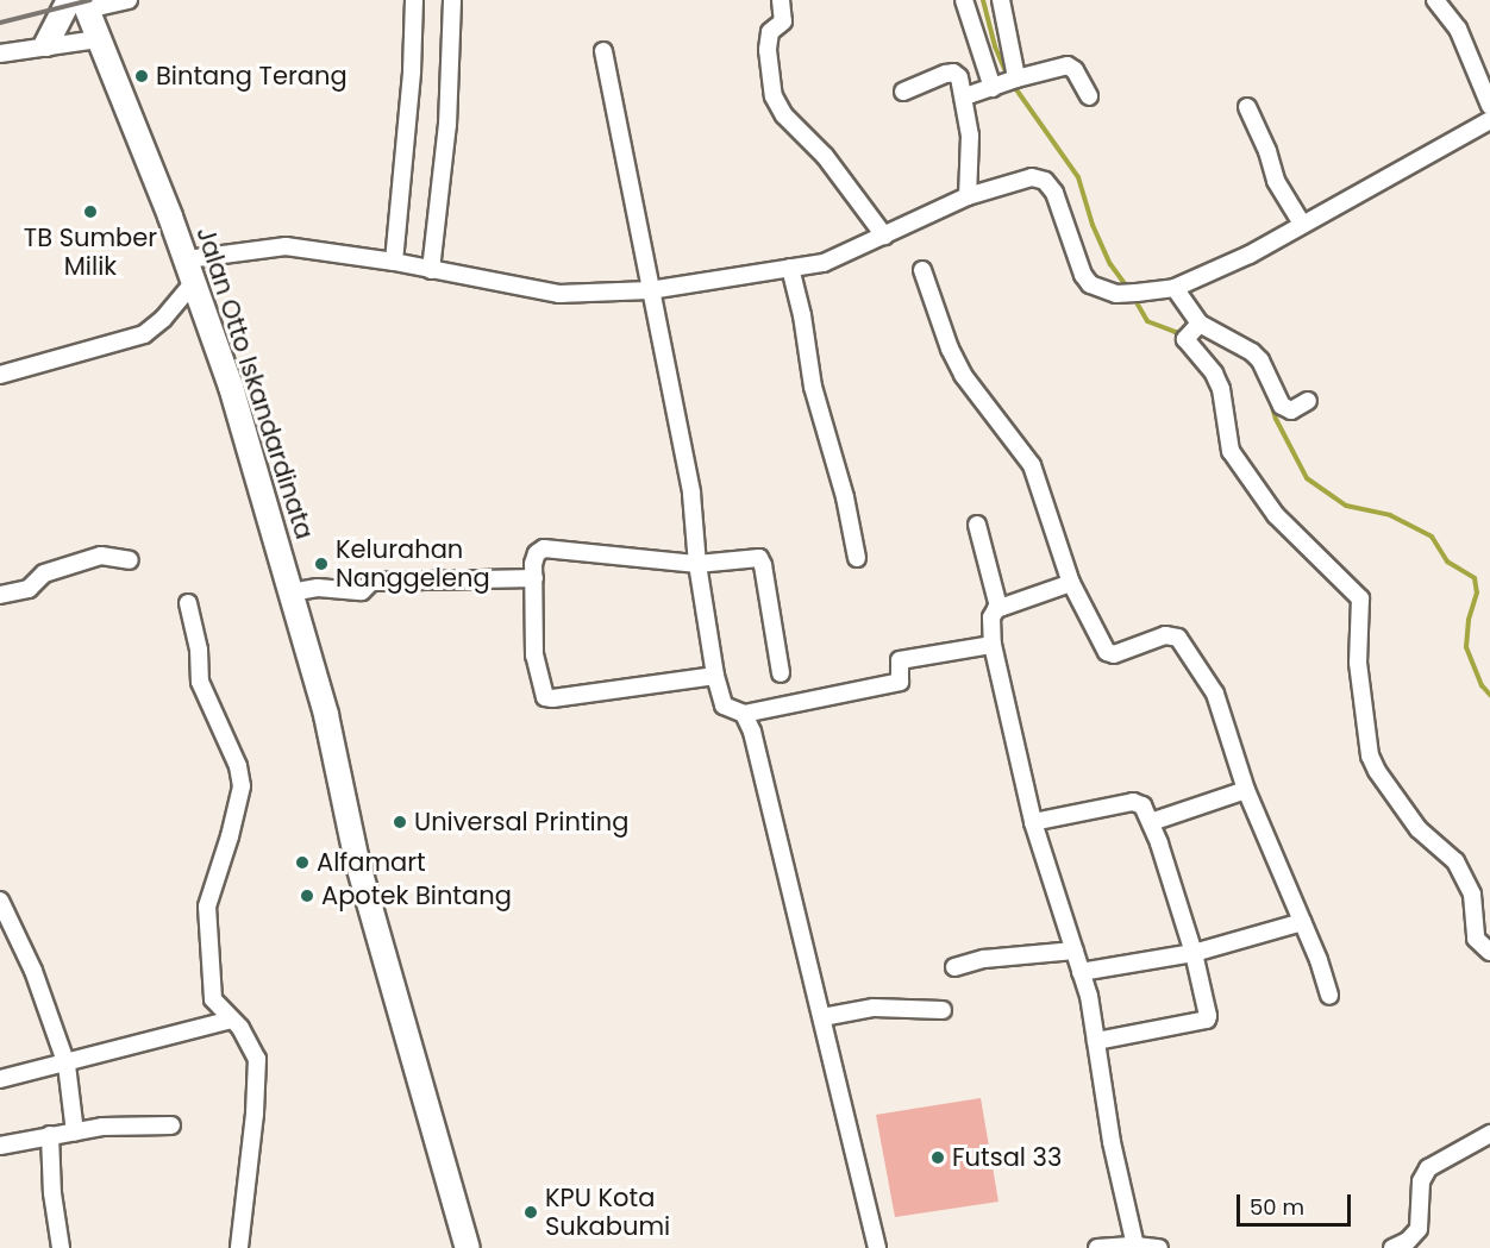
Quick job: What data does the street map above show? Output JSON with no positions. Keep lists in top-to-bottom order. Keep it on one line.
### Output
{"streets":{"main road":["Jalan Otto Iskandardinata"]},"places":["Bintang Terang","TB Sumber Milik","Kelurahan Nanggeleng","Universal Printing","Alfamart","Apotek Bintang","Futsal 33","KPU Kota Sukabumi"],"scale_bar":"50 m"}
